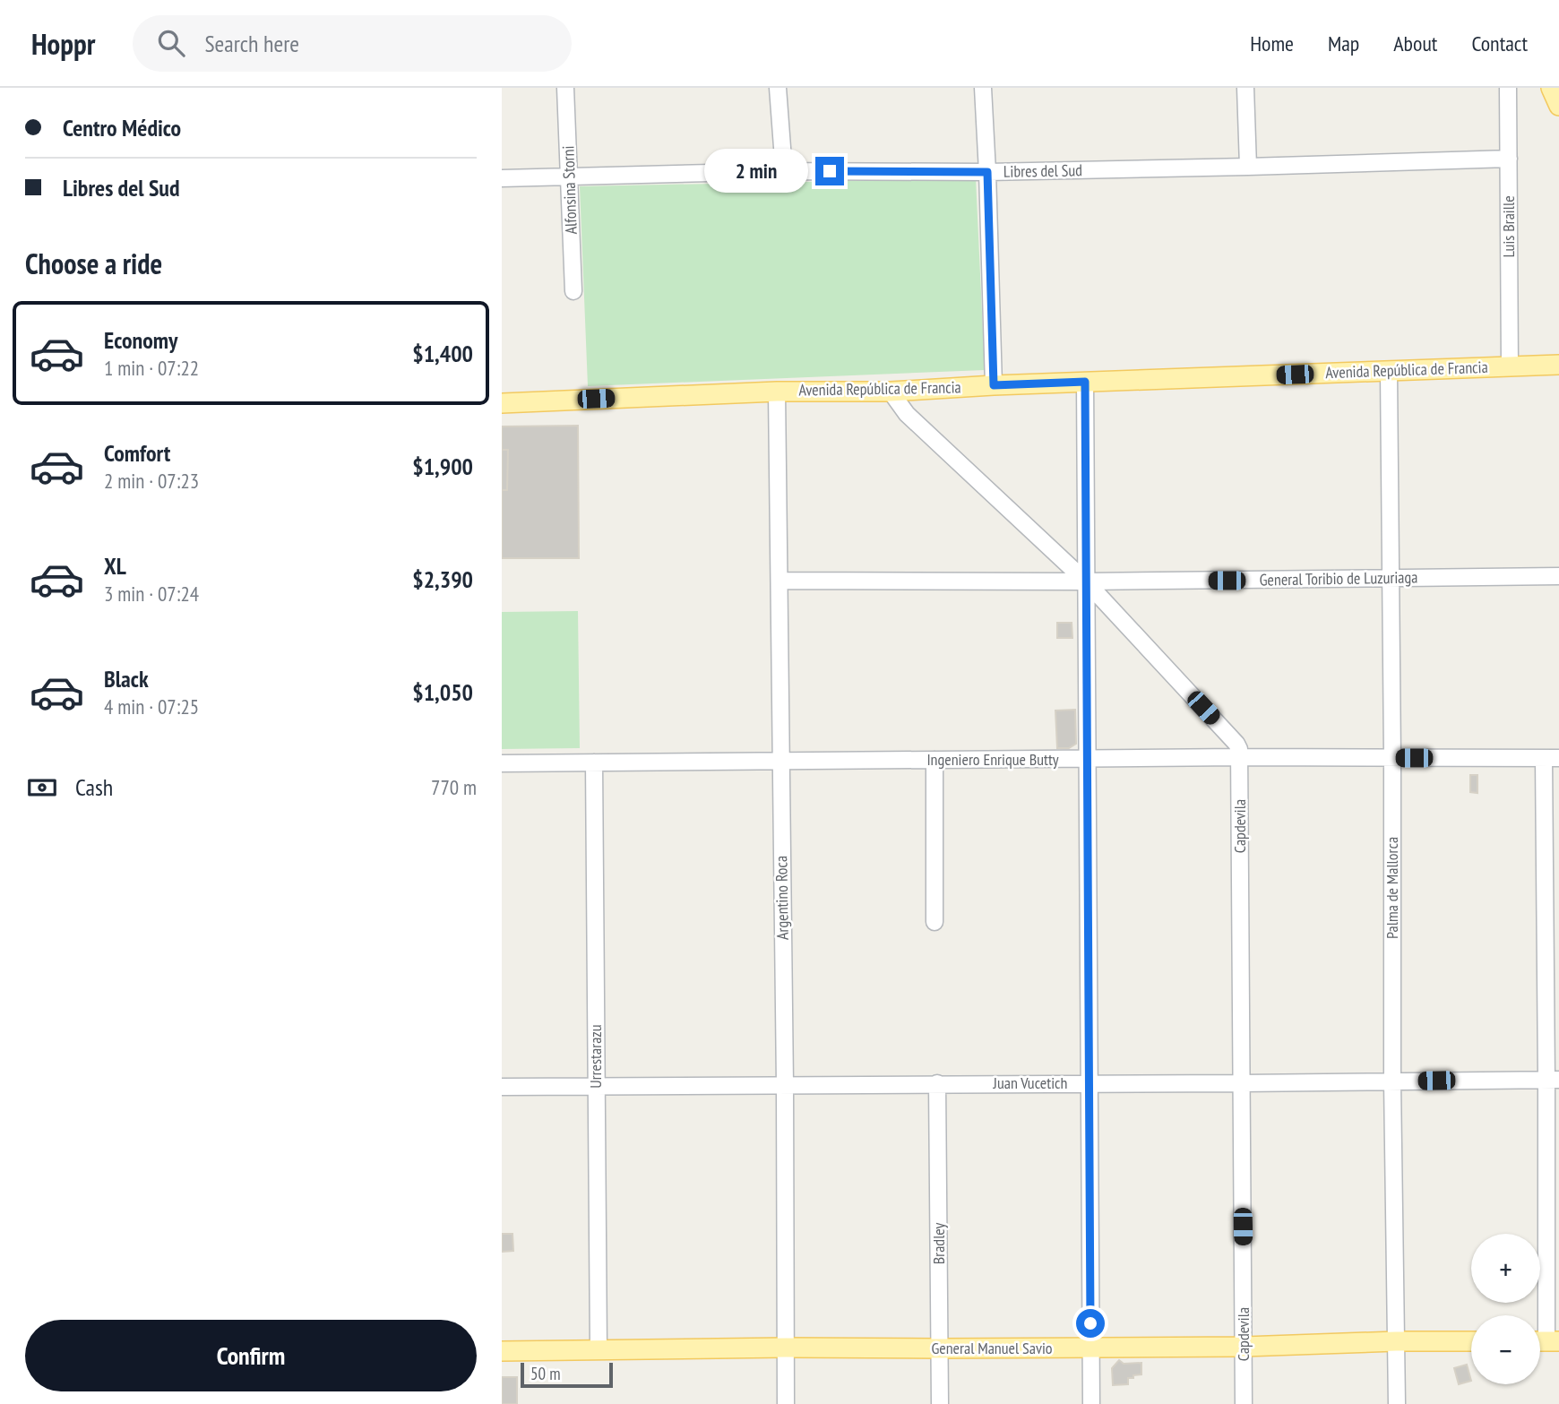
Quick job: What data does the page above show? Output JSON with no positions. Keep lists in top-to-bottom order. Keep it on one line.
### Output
{"streets":{"main road":["Avenida República de Francia","General Manuel Savio"],"street":["Libres del Sud","Alfonsina Storni","Luis Braille","General Toribio de Luzuriaga","Ingeniero Enrique Butty","Capdevila","Palma de Mallorca","Argentino Roca","Urrestarazu","Juan Vucetich","Bradley"]},"crossings":[["Libres del Sud","Alfonsina Storni"],["Libres del Sud","Luis Braille"],["Luis Braille","Avenida República de Francia"],["Avenida República de Francia","Palma de Mallorca"],["Avenida República de Francia","Argentino Roca"],["General Toribio de Luzuriaga","Palma de Mallorca"],["General Toribio de Luzuriaga","Argentino Roca"],["Ingeniero Enrique Butty","Capdevila"],["Ingeniero Enrique Butty","Palma de Mallorca"],["Ingeniero Enrique Butty","Argentino Roca"],["Ingeniero Enrique Butty","Urrestarazu"],["Capdevila","Juan Vucetich"],["Capdevila","General Manuel Savio"],["Palma de Mallorca","Juan Vucetich"],["Palma de Mallorca","General Manuel Savio"],["Argentino Roca","Juan Vucetich"],["Argentino Roca","General Manuel Savio"],["Urrestarazu","Juan Vucetich"],["Urrestarazu","General Manuel Savio"],["Juan Vucetich","Bradley"],["Bradley","General Manuel Savio"]],"scale_bar":"50 m","page":{"header":"Hoppr","search":"Search here","nav":["Home","Map","About","Contact"],"banner":["Centro Médico","Libres del Sud"],"bubble":"2 min","heading":"Choose a ride","list":[{"name":"Economy","note":"1 min · 07:22","value":"$1,400"},{"name":"Comfort","note":"2 min · 07:23","value":"$1,900"},{"name":"XL","note":"3 min · 07:24","value":"$2,390"},{"name":"Black","note":"4 min · 07:25","value":"$1,050"}],"pay":["Cash","770 m"],"map_buttons":["+","−"],"buttons":"Confirm","scale":"50 m"}}
